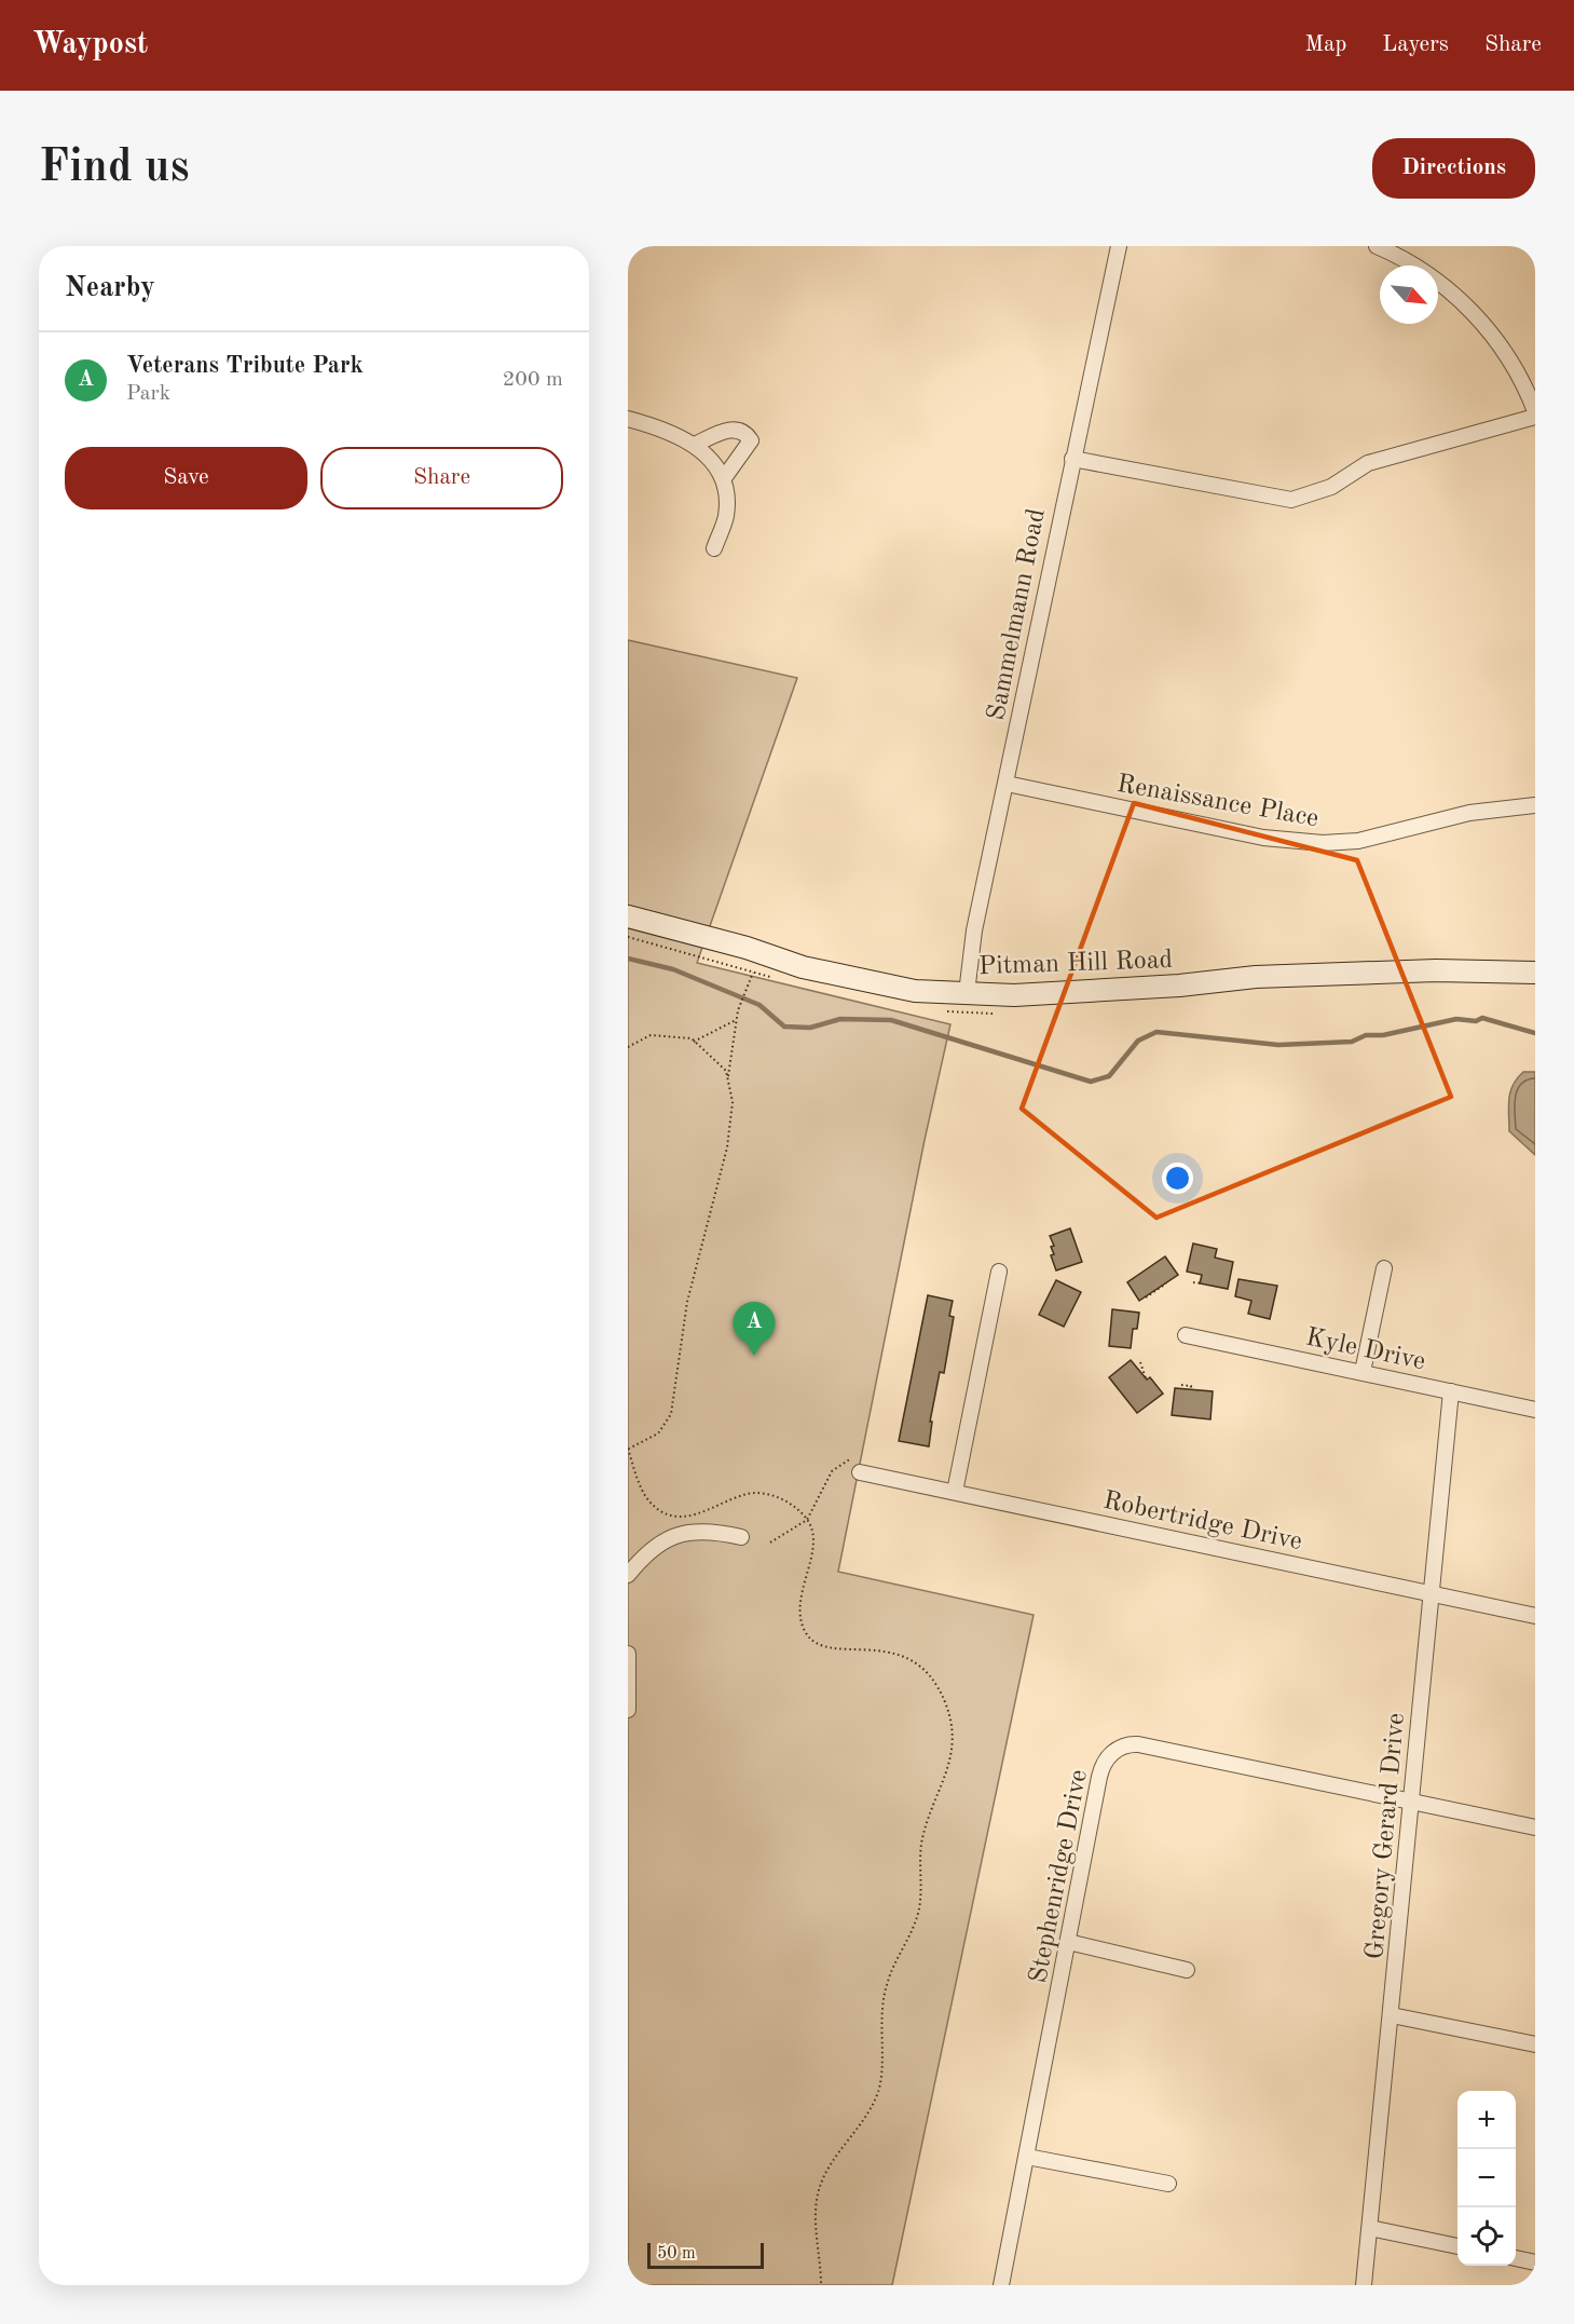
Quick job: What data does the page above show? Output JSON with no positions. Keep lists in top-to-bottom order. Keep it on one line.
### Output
{"streets":{"main road":["Pitman Hill Road"],"street":["Sammelmann Road","Renaissance Place","Kyle Drive","Robertridge Drive","Gregory Gerard Drive","Stephenridge Drive"]},"crossings":[["Sammelmann Road","Renaissance Place"],["Sammelmann Road","Pitman Hill Road"],["Kyle Drive","Gregory Gerard Drive"],["Robertridge Drive","Gregory Gerard Drive"],["Gregory Gerard Drive","Stephenridge Drive"]],"scale_bar":"50 m","north":"bottom right","page":{"header":"Waypost","nav":["Map","Layers","Share"],"buttons":["Directions",["Save","Share"]],"title":"Find us","heading":"Nearby","list":[{"mark":"A","name":"Veterans Tribute Park","note":"Park","value":"200 m"}],"pins":"A","map_buttons":["+","−"],"scale":"50 m"}}
